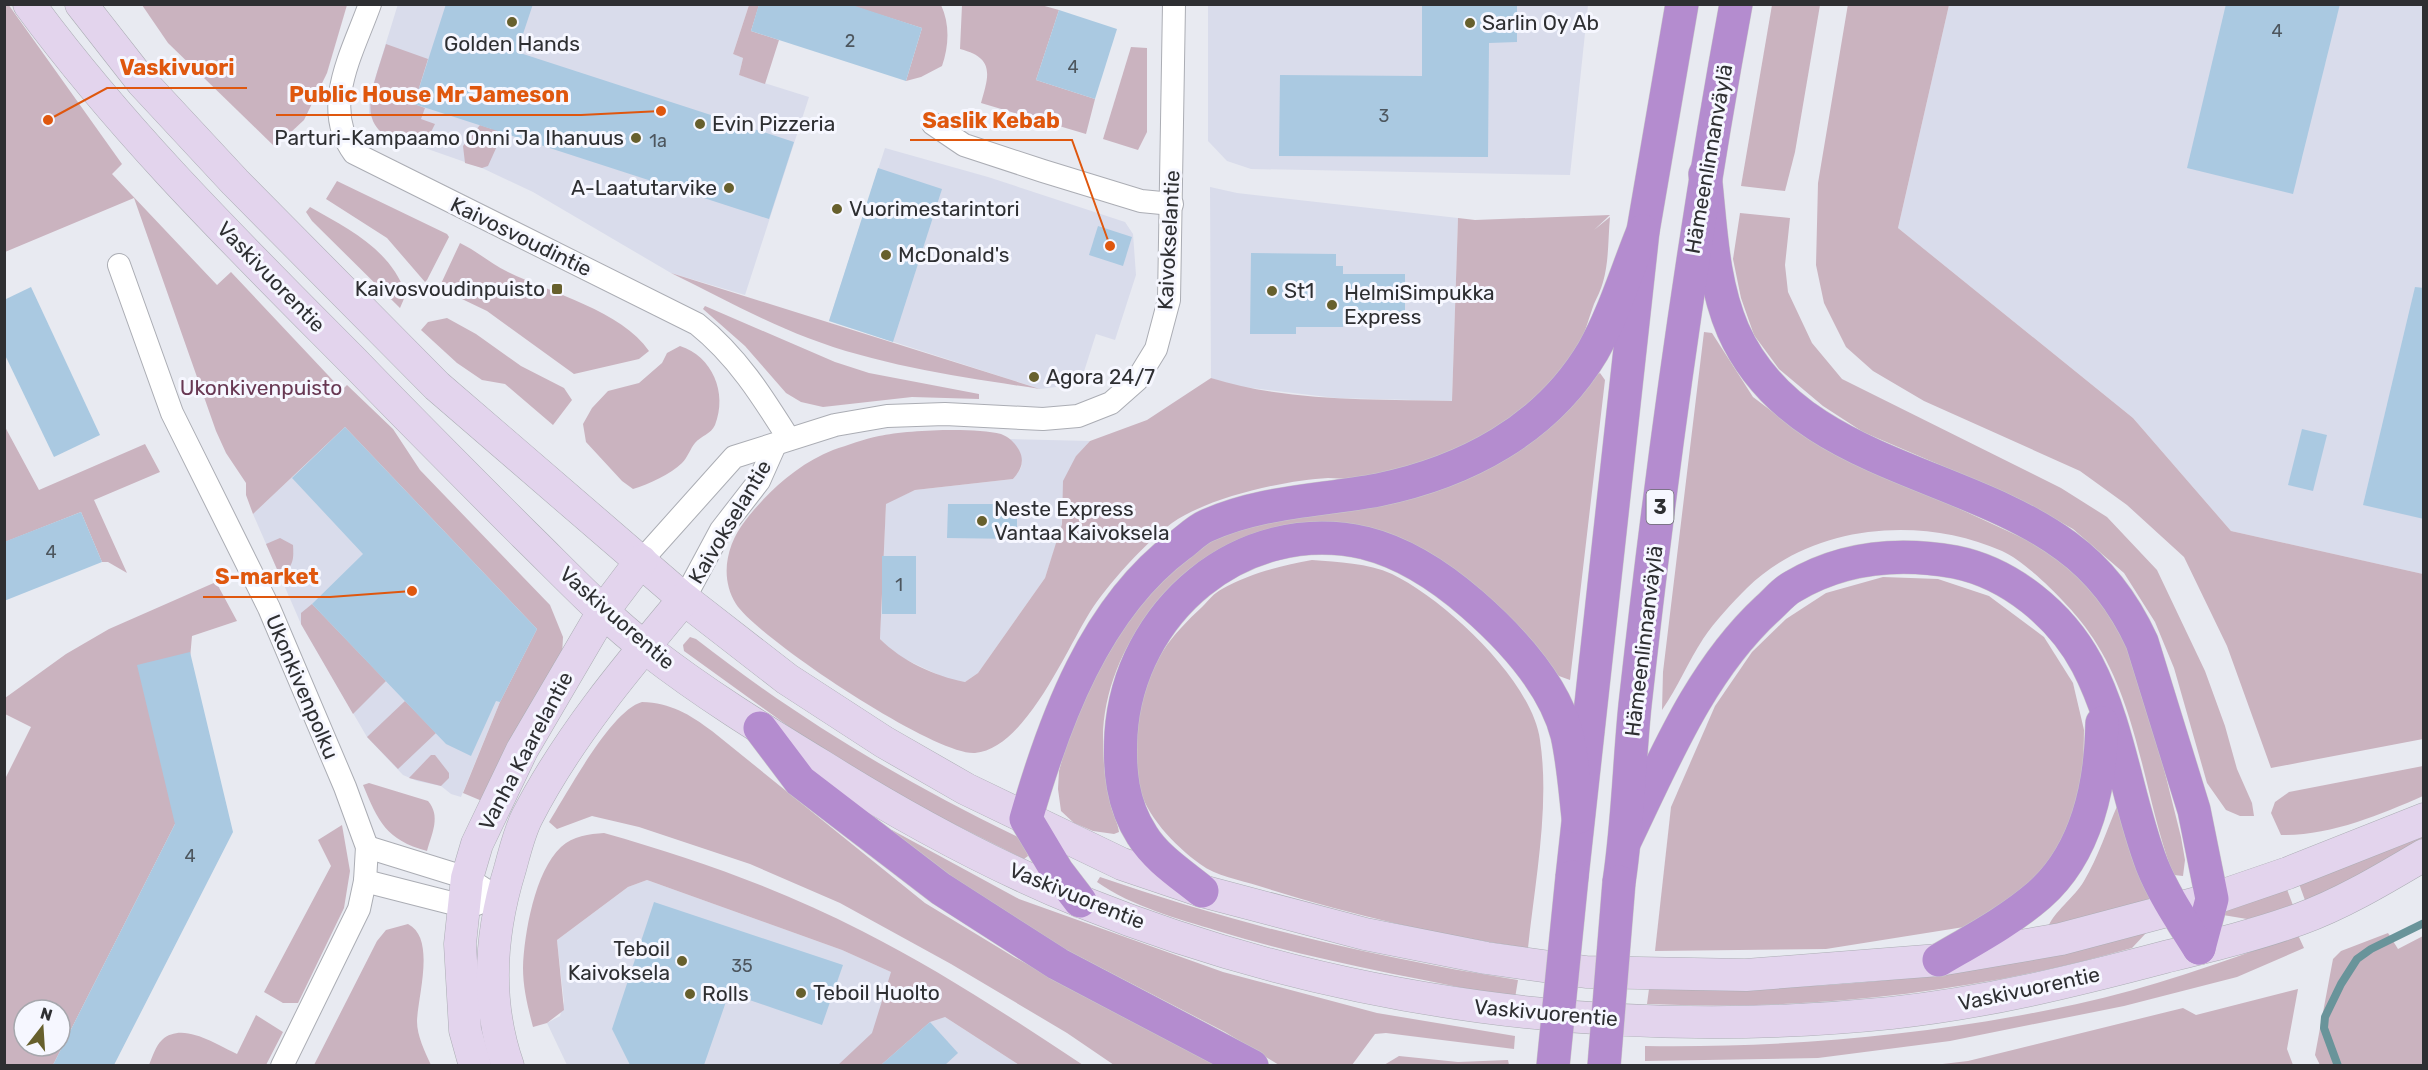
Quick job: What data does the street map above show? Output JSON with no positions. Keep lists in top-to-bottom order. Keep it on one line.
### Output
{"streets":{"highway":["Hämeenlinnanväylä","3"],"main road":["Vaskivuorentie","Vanha Kaarelantie"],"street":["Kaivosvoudintie","Kaivokselantie","Ukonkivenpolku"]},"crossings":[["Kaivosvoudintie","Kaivokselantie"],["Kaivokselantie","Vaskivuorentie"],["Kaivokselantie","Vanha Kaarelantie"],["Vaskivuorentie","Vanha Kaarelantie"]],"parks":["Ukonkivenpuisto"],"places":{"other":["Golden Hands","Sarlin Oy Ab","Public House Mr Jameson","Vaskivuori","Evin Pizzeria","Parturi-Kampaamo Onni Ja Ihanuus","A-Laatutarvike","Vuorimestarintori","Saslik Kebab","McDonald's","St1","HelmiSimpukka Express","Agora 24/7","Neste Express Vantaa Kaivoksela","S-market","Teboil Kaivoksela","Teboil Huolto","Rolls"],"transit":["Kaivosvoudinpuisto"]},"house_numbers":["4","2","4","3","1a","4","1","4","35"],"north":"top"}
